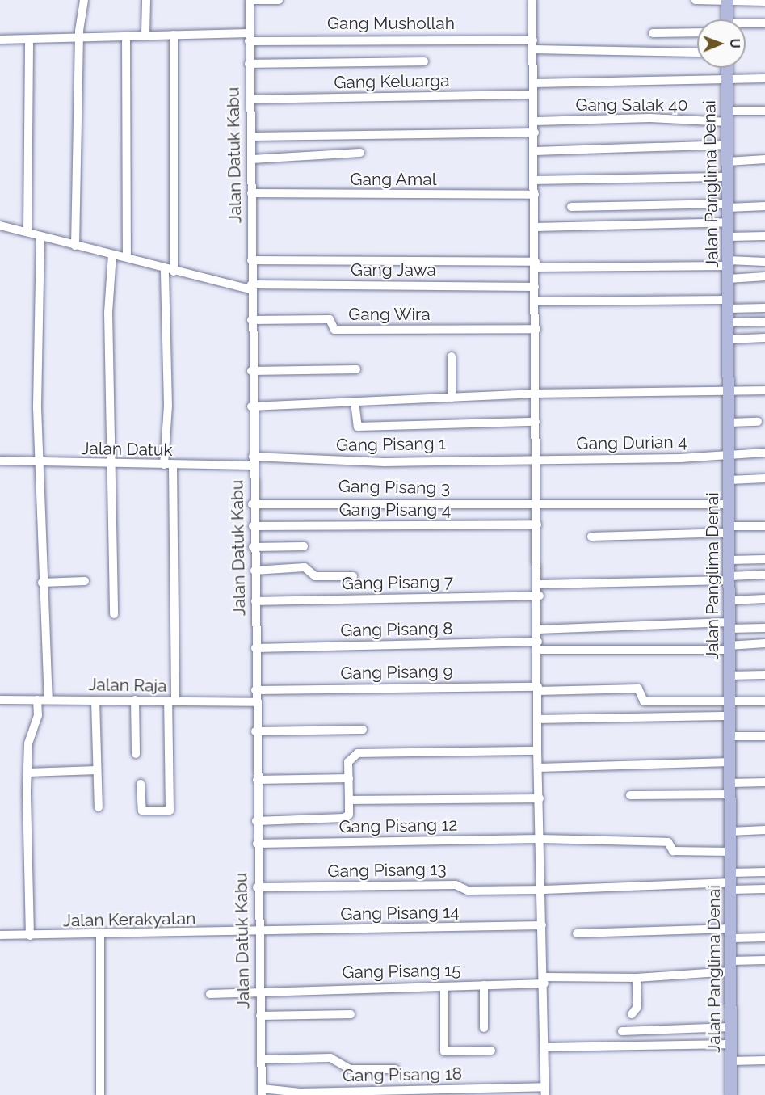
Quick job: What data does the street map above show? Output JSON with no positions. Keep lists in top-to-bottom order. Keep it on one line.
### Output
{"streets":{"main road":["Jalan Panglima Denai"],"street":["Gang Mushollah","Gang Keluarga","Gang Salak 40","Jalan Datuk Kabu","Gang Amal","Gang Jawa","Gang Wira","Gang Durian 4","Gang Pisang 1","Jalan Datuk","Gang Pisang 3","Gang Pisang 4","Gang Pisang 7","Gang Pisang 8","Gang Pisang 9","Jalan Raja","Gang Pisang 12","Gang Pisang 13","Gang Pisang 14","Jalan Kerakyatan","Gang Pisang 15","Gang Pisang 18"]},"crossings":[["Gang Mushollah","Jalan Datuk Kabu"],["Gang Keluarga","Jalan Datuk Kabu"],["Gang Salak 40","Jalan Panglima Denai"],["Jalan Datuk Kabu","Gang Amal"],["Jalan Datuk Kabu","Gang Jawa"],["Jalan Datuk Kabu","Gang Wira"],["Jalan Datuk Kabu","Gang Pisang 1"],["Jalan Datuk Kabu","Jalan Datuk"],["Jalan Datuk Kabu","Gang Pisang 3"],["Jalan Datuk Kabu","Gang Pisang 4"],["Jalan Datuk Kabu","Gang Pisang 7"],["Jalan Datuk Kabu","Gang Pisang 8"],["Jalan Datuk Kabu","Gang Pisang 9"],["Jalan Datuk Kabu","Jalan Raja"],["Jalan Datuk Kabu","Gang Pisang 12"],["Jalan Datuk Kabu","Gang Pisang 13"],["Jalan Datuk Kabu","Gang Pisang 14"],["Jalan Datuk Kabu","Jalan Kerakyatan"],["Jalan Datuk Kabu","Gang Pisang 15"],["Jalan Datuk Kabu","Gang Pisang 18"],["Jalan Panglima Denai","Gang Durian 4"],["Jalan Panglima Denai","Gang Pisang 3"],["Jalan Panglima Denai","Gang Pisang 8"],["Jalan Panglima Denai","Gang Pisang 9"],["Jalan Panglima Denai","Gang Pisang 12"],["Jalan Panglima Denai","Gang Pisang 13"],["Jalan Panglima Denai","Gang Pisang 15"],["Gang Durian 4","Gang Pisang 1"],["Gang Pisang 1","Jalan Datuk"],["Gang Pisang 14","Jalan Kerakyatan"]],"north":"right"}
